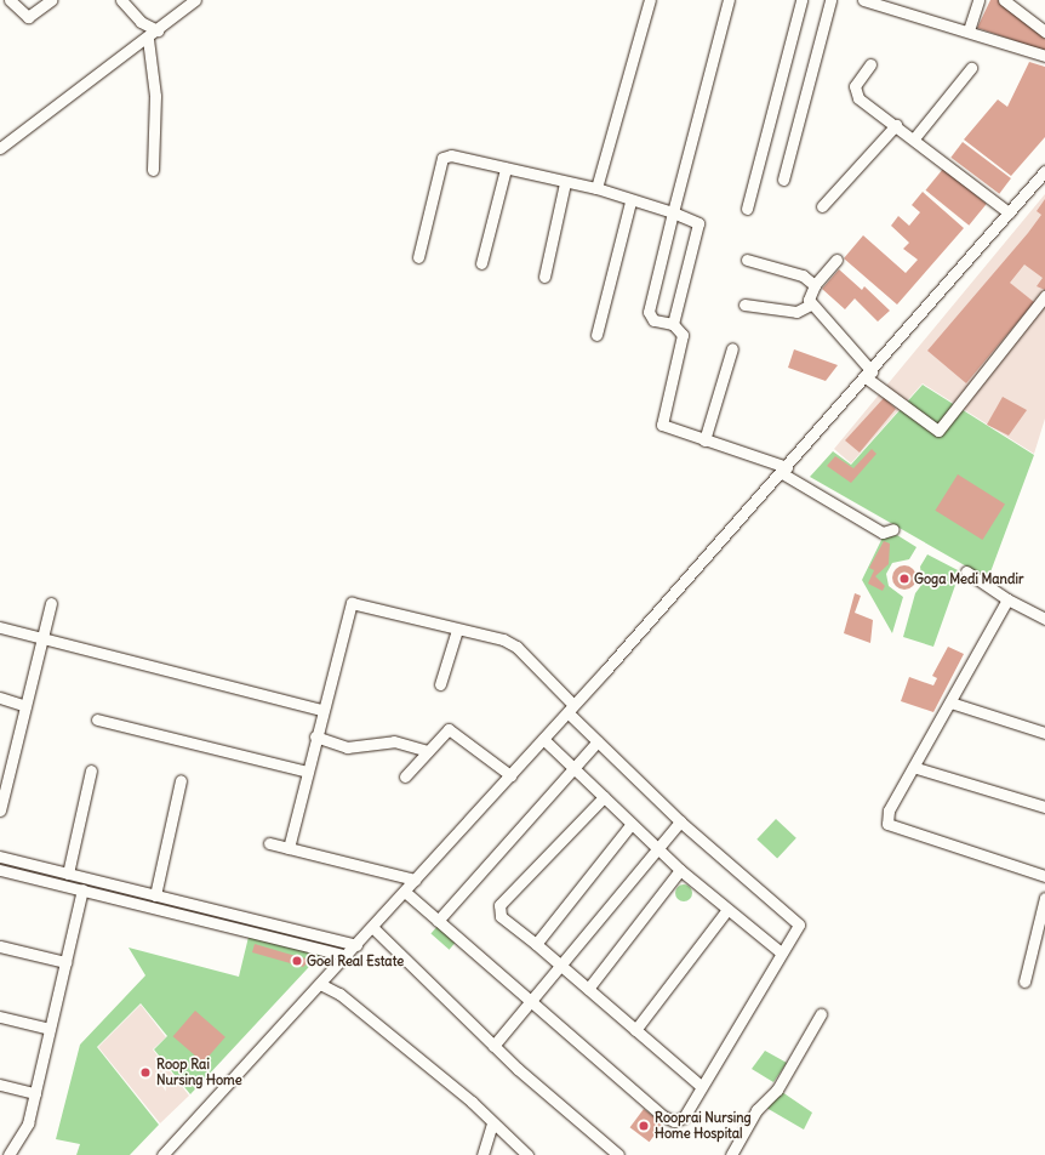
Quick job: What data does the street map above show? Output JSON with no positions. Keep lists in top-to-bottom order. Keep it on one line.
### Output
{"places":["Goga Medi Mandir","Goel Real Estate","Roop Rai Nursing Home","Rooprai Nursing Home Hospital"]}
